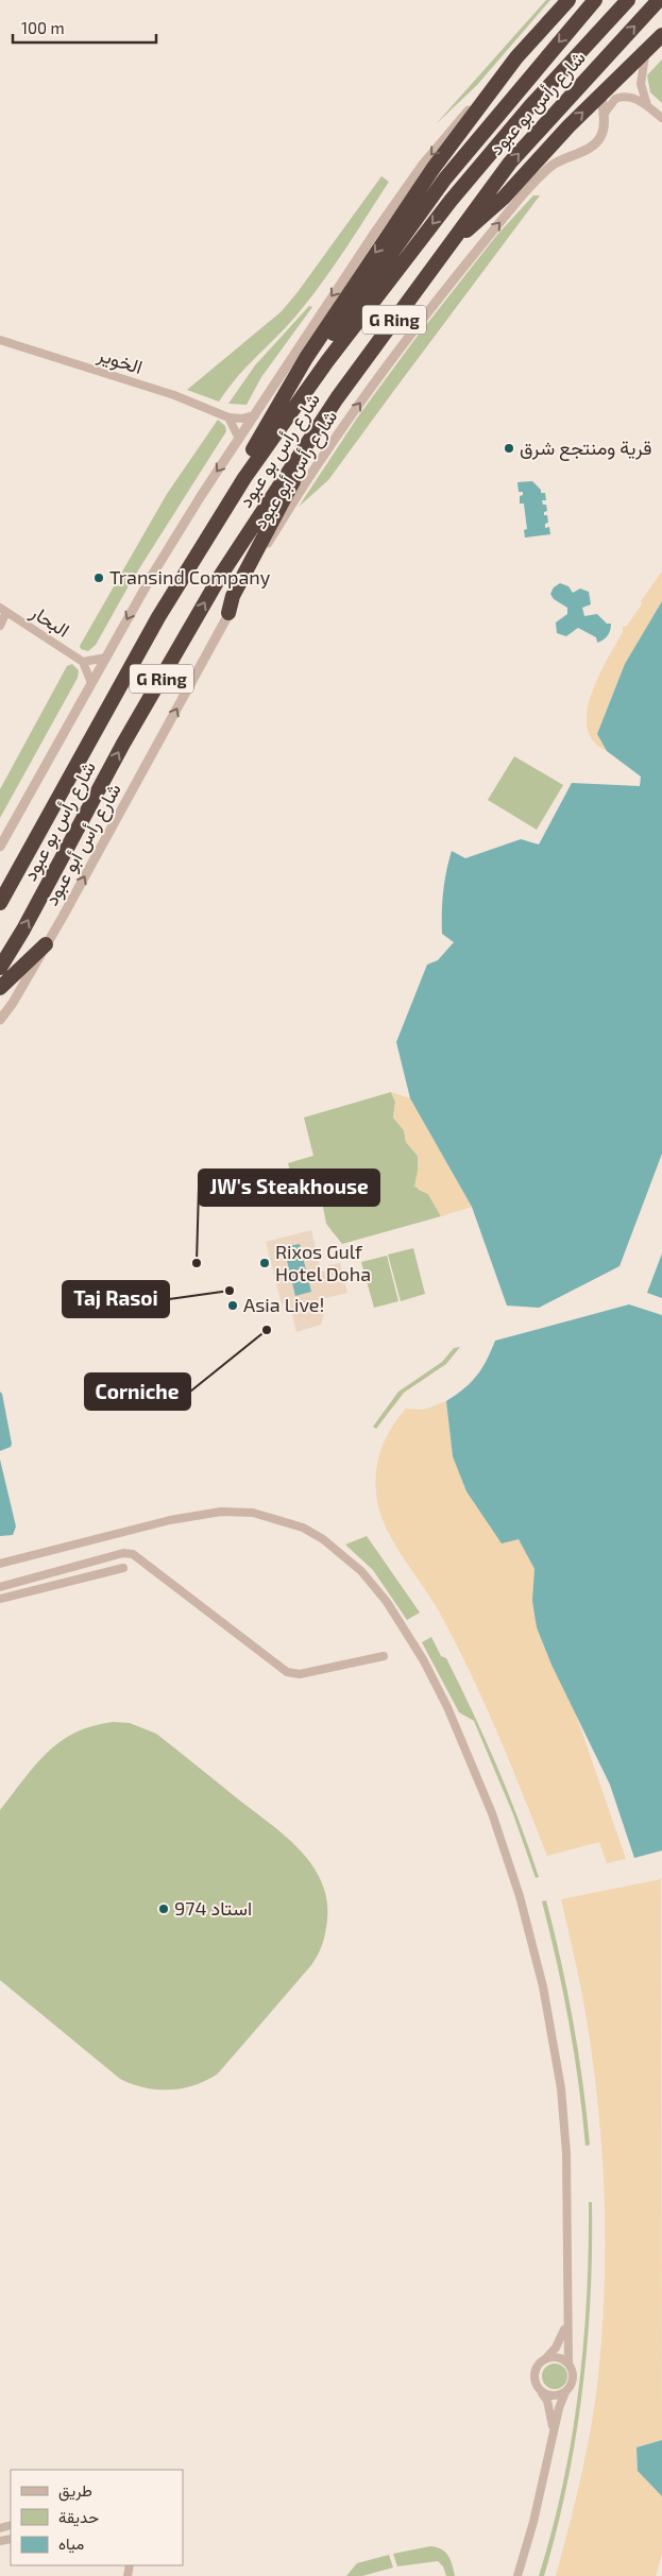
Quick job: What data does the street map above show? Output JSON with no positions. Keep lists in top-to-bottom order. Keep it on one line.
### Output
{"streets":{"highway":["شارع رأس بو عبود","G Ring"],"street":["الخوير","شارع رأس أبو عبود","البحار"]},"one_way":["شارع رأس أبو عبود"],"places":["قرية ومنتجع شرق","Transind Company","JW's Steakhouse","Rixos Gulf Hotel Doha","Taj Rasoi","Asia Live!","Corniche","استاد 974"],"legend":["طريق","حديقة","مياه"],"scale_bar":"100 m"}
